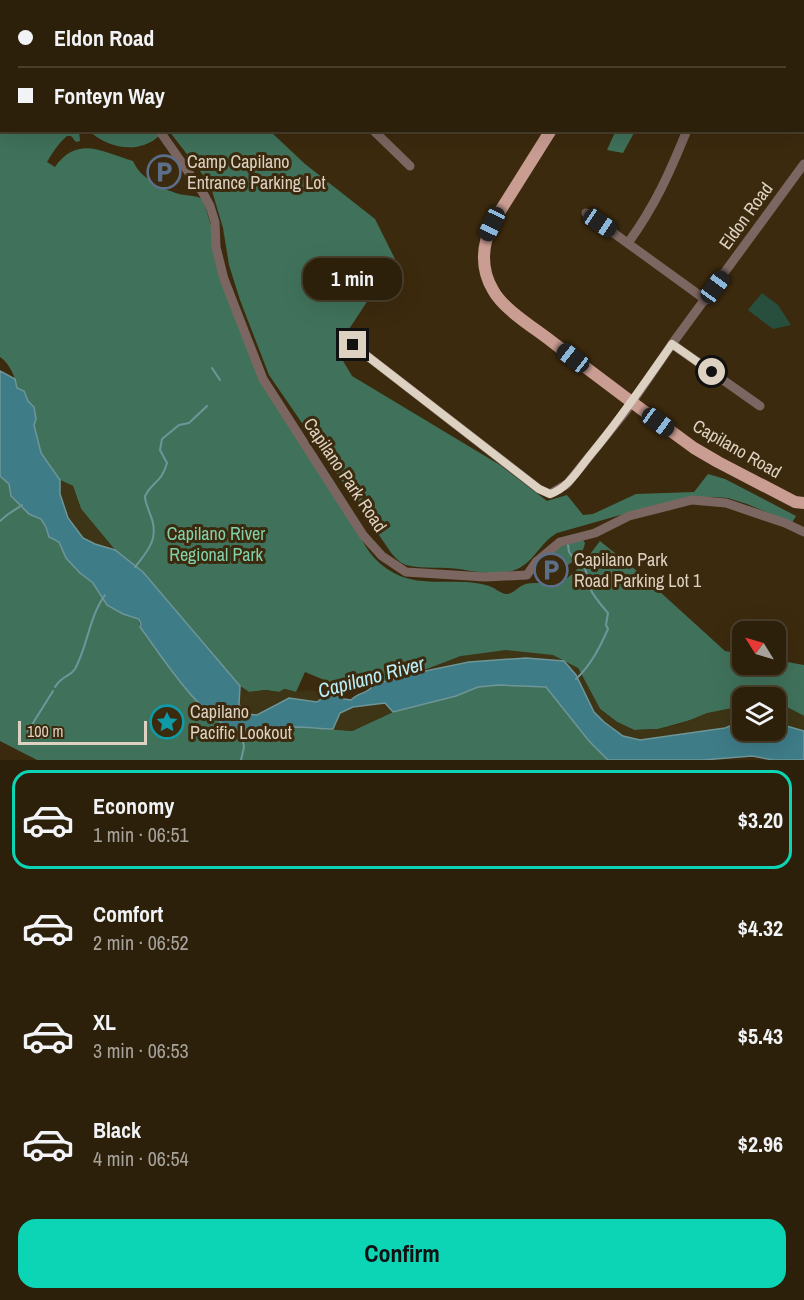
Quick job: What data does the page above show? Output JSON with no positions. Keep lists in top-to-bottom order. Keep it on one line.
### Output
{"streets":{"main road":["Capilano Road"],"street":["Eldon Road","Capilano Park Road"]},"crossings":[["Eldon Road","Capilano Road"]],"water":["Capilano River"],"parks":["Capilano River Regional Park"],"places":{"parking":["Camp Capilano Entrance Parking Lot","Capilano Park Road Parking Lot 1"],"place":["Capilano Pacific Lookout"]},"scale_bar":"100 m","north":"top left","page":{"banner":["Eldon Road","Fonteyn Way"],"bubble":"1 min","scale":"100 m","list":[{"name":"Economy","note":"1 min · 06:51","value":"$3.20"},{"name":"Comfort","note":"2 min · 06:52","value":"$4.32"},{"name":"XL","note":"3 min · 06:53","value":"$5.43"},{"name":"Black","note":"4 min · 06:54","value":"$2.96"}],"buttons":"Confirm"}}
